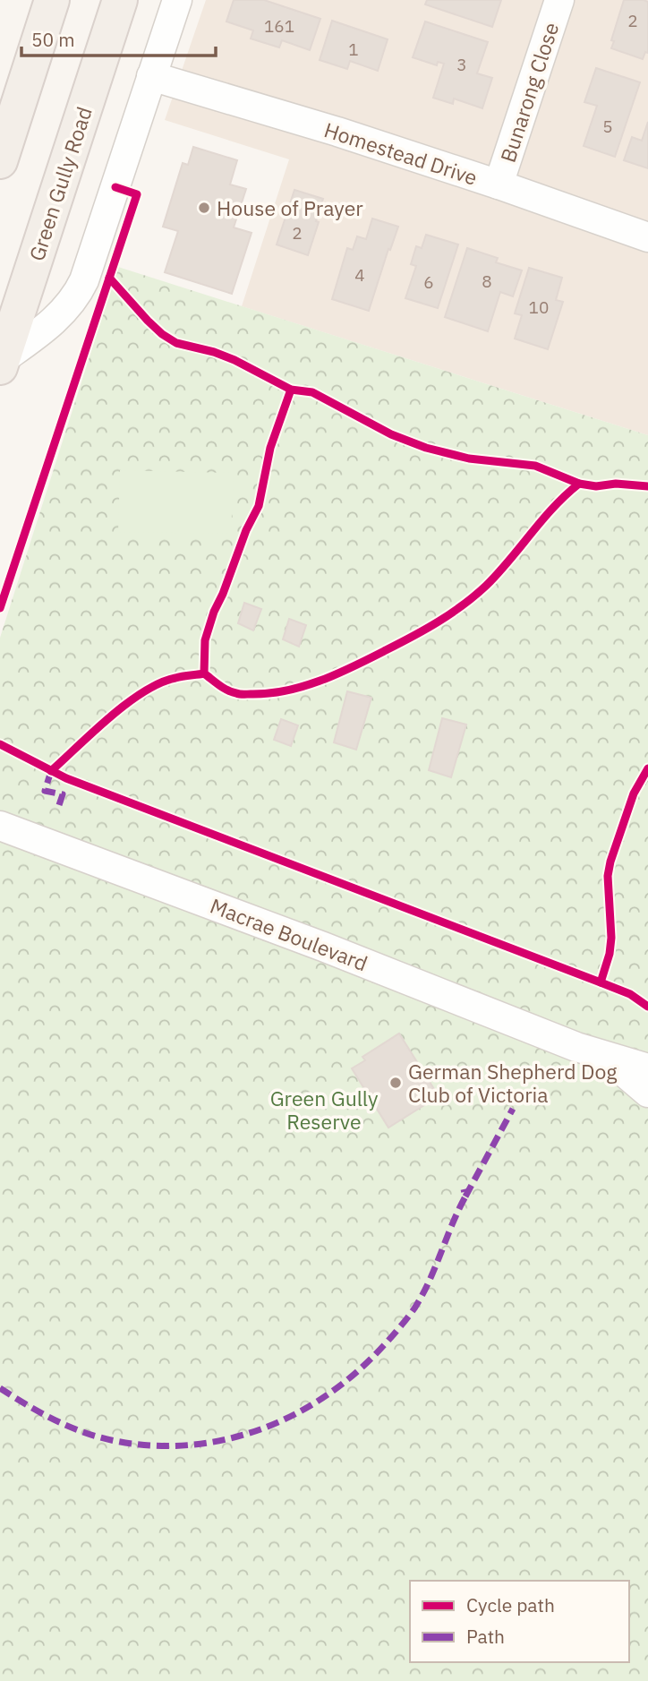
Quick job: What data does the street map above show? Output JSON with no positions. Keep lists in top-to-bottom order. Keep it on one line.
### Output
{"streets":{"main road":["Green Gully Road"],"street":["Bunarong Close","Homestead Drive","Macrae Boulevard"]},"crossings":[["Bunarong Close","Homestead Drive"]],"parks":["Green Gully Reserve"],"places":["House of Prayer","German Shepherd Dog Club of Victoria"],"house_numbers":["2","161","1","3","5","2","4","8","6","10"],"legend":["Cycle path","Path"],"scale_bar":"50 m"}
